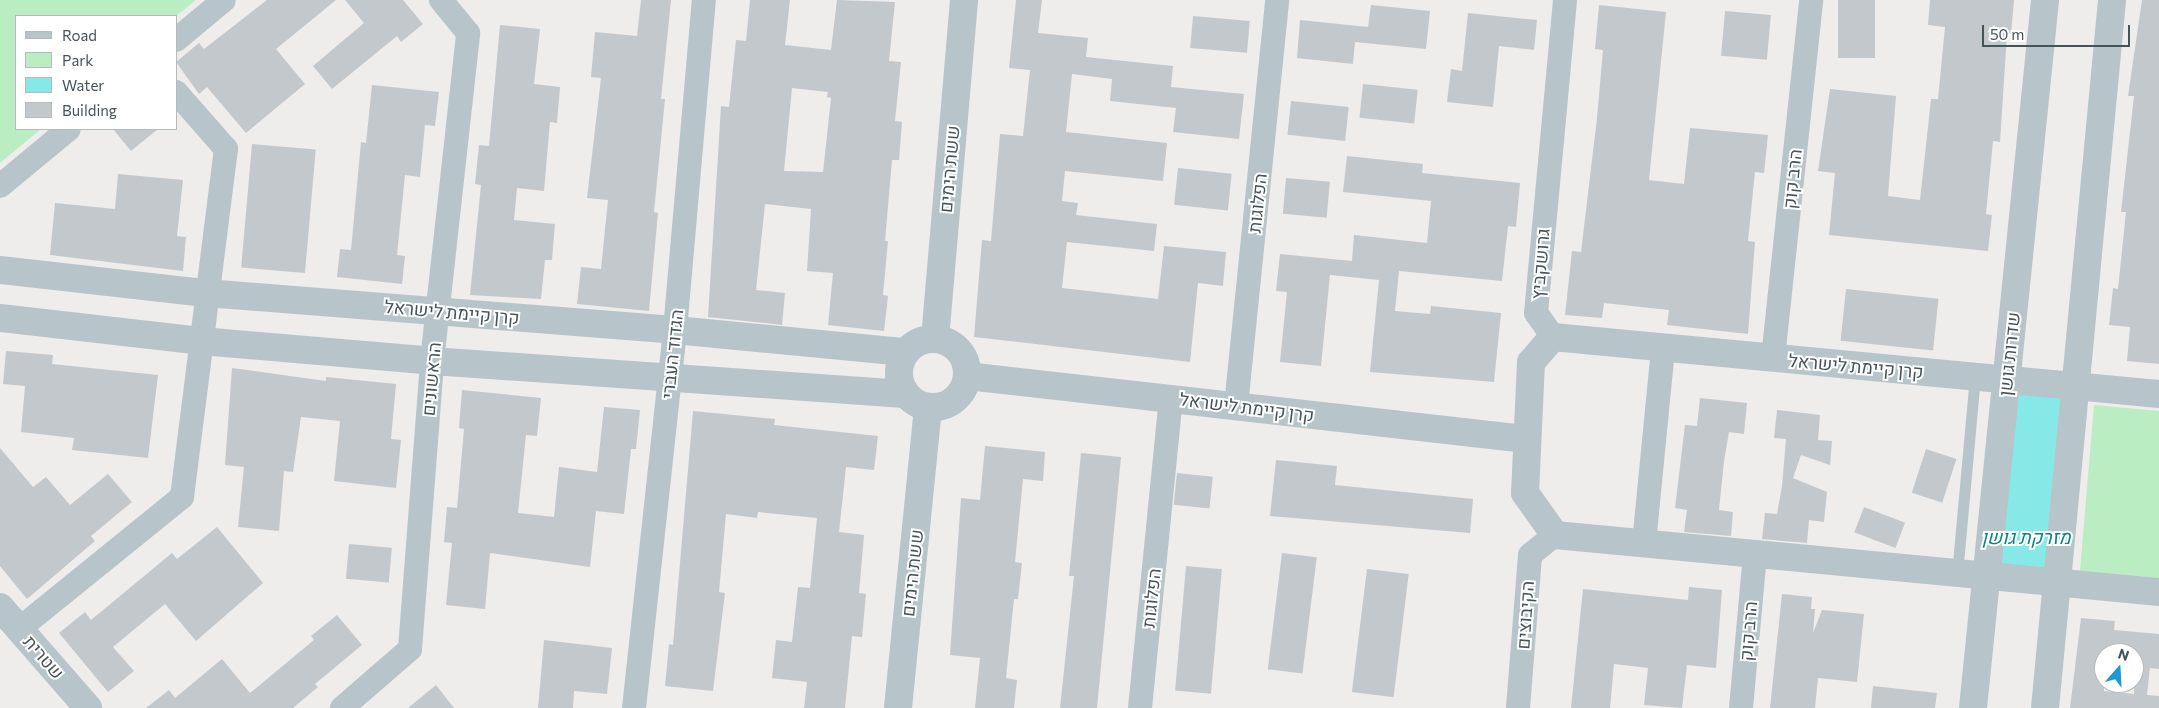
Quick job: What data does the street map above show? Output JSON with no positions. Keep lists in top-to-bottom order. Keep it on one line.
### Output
{"streets":{"street":["ששת הימים","הרב קוק","הפלוגות","גרושקביץ","קרן קיימת לישראל","הגדוד העברי","שדרות גושן","הראשונים","הקיבוצים","שטרית"]},"crossings":[["ששת הימים","קרן קיימת לישראל"],["הרב קוק","קרן קיימת לישראל"],["הפלוגות","קרן קיימת לישראל"],["גרושקביץ","קרן קיימת לישראל"],["קרן קיימת לישראל","הגדוד העברי"],["קרן קיימת לישראל","שדרות גושן"],["קרן קיימת לישראל","הראשונים"]],"water":["מזרקת גושן"],"legend":["Road","Park","Water","Building"],"scale_bar":"50 m","north":"top"}
